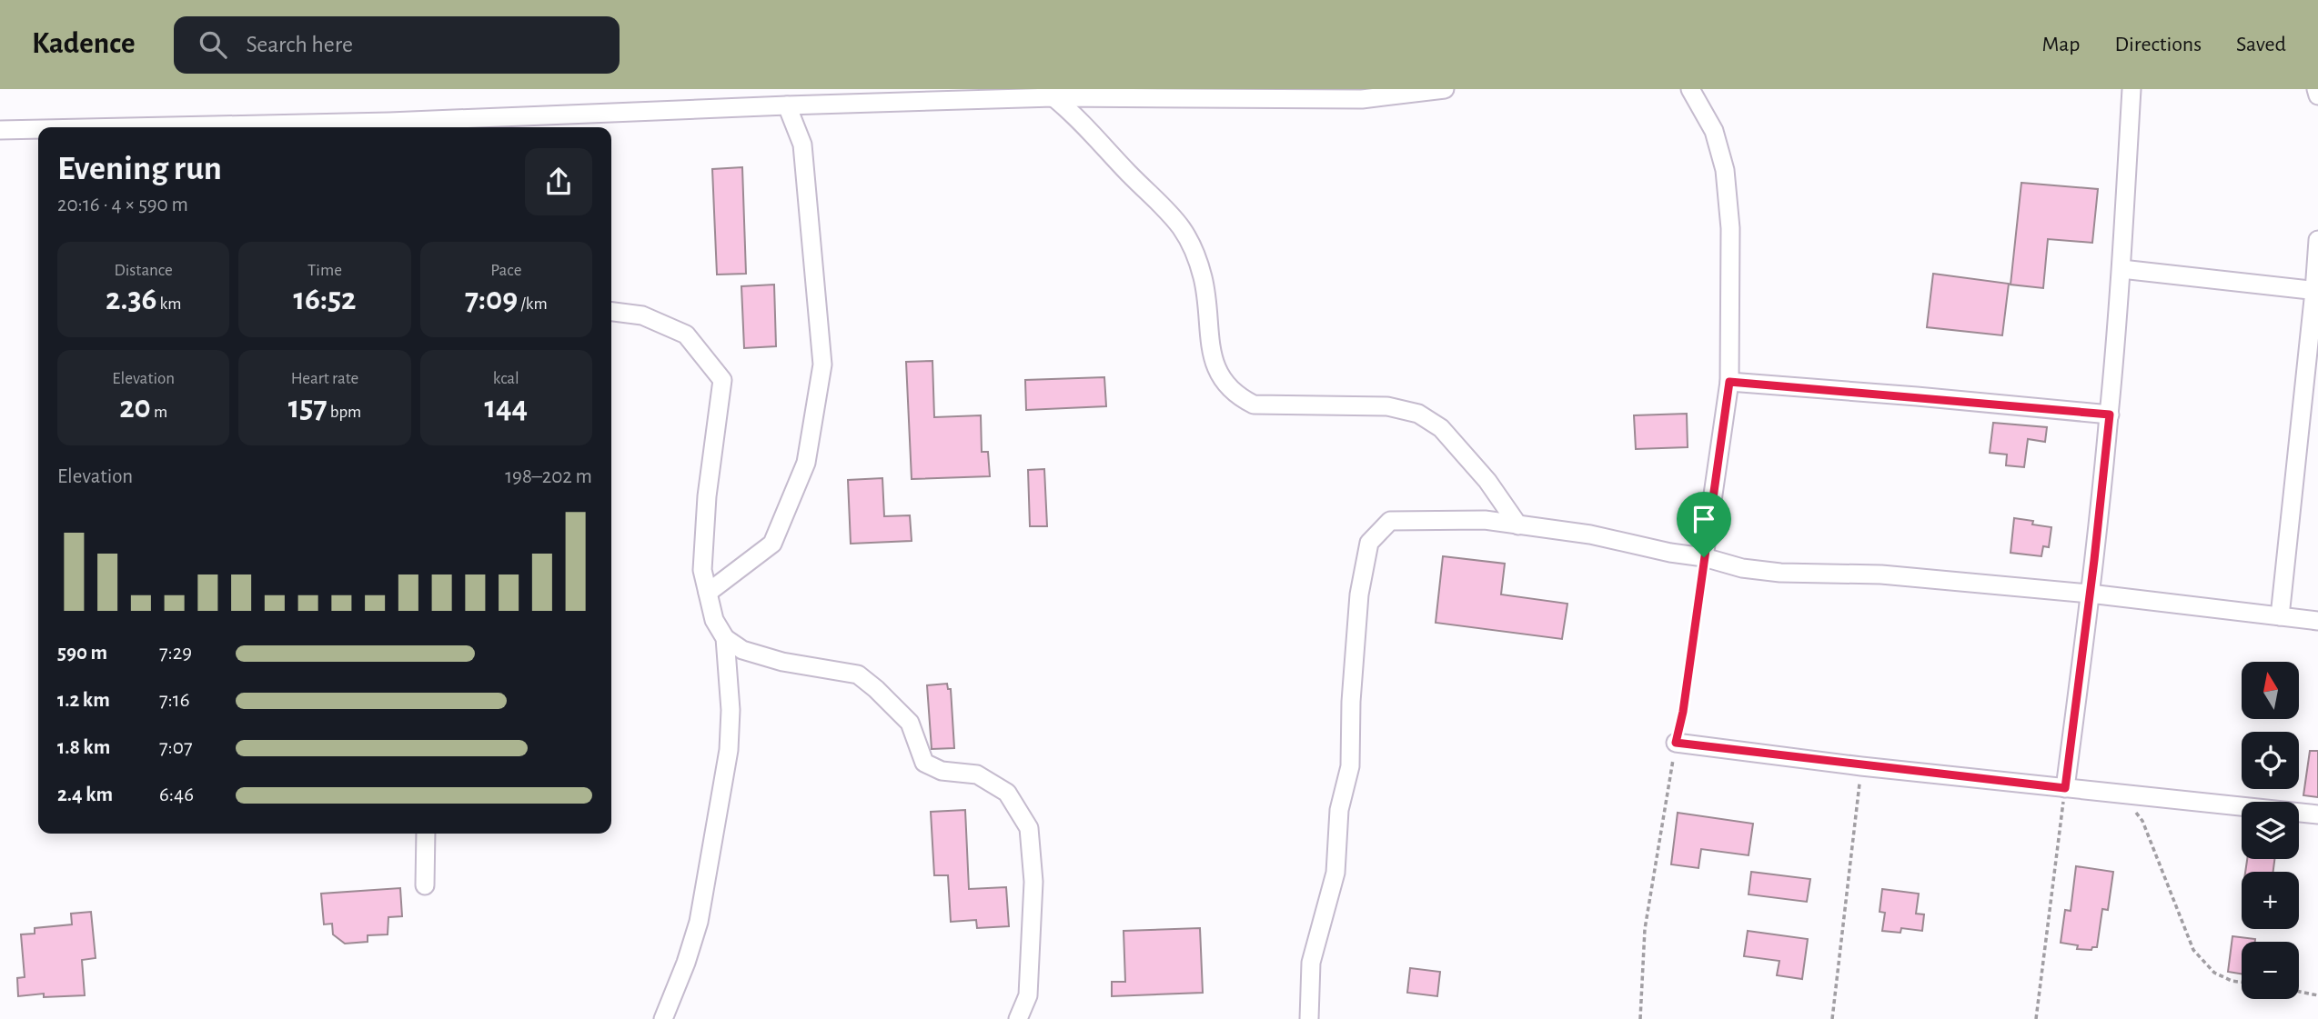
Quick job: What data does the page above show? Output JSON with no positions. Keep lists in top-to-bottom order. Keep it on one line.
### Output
{"north":"top","page":{"header":"Kadence","search":"Search here","nav":["Map","Directions","Saved"],"heading":["Evening run","20:16 · 4 × 590 m"],"stats":[["Distance","2.36 km"],["Time","16:52"],["Pace","7:09 /km"],["Elevation","20 m"],["Heart rate","157 bpm"],["kcal","144"]],"chart":["Elevation","198–202 m"],"list":[{"name":"590 m","note":"7:29"},{"name":"1.2 km","note":"7:16"},{"name":"1.8 km","note":"7:07"},{"name":"2.4 km","note":"6:46"}],"map_buttons":["+","−"]}}
